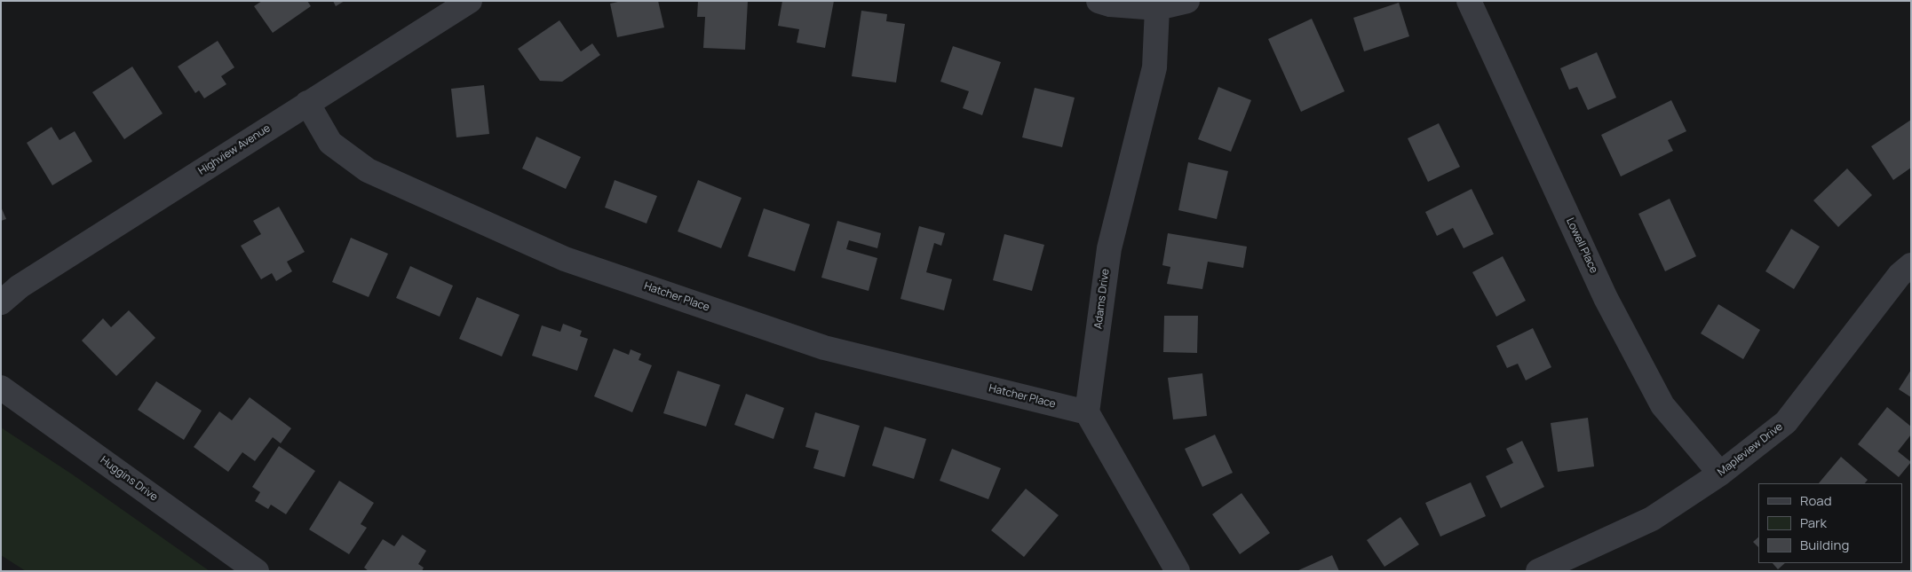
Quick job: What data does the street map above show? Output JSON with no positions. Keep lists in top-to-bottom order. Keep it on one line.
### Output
{"streets":{"street":["Highview Avenue","Lowell Place","Hatcher Place","Adams Drive","Mapleview Drive","Huggins Drive"]},"crossings":[["Highview Avenue","Hatcher Place"],["Lowell Place","Mapleview Drive"],["Hatcher Place","Adams Drive"]],"legend":["Road","Park","Building"]}
